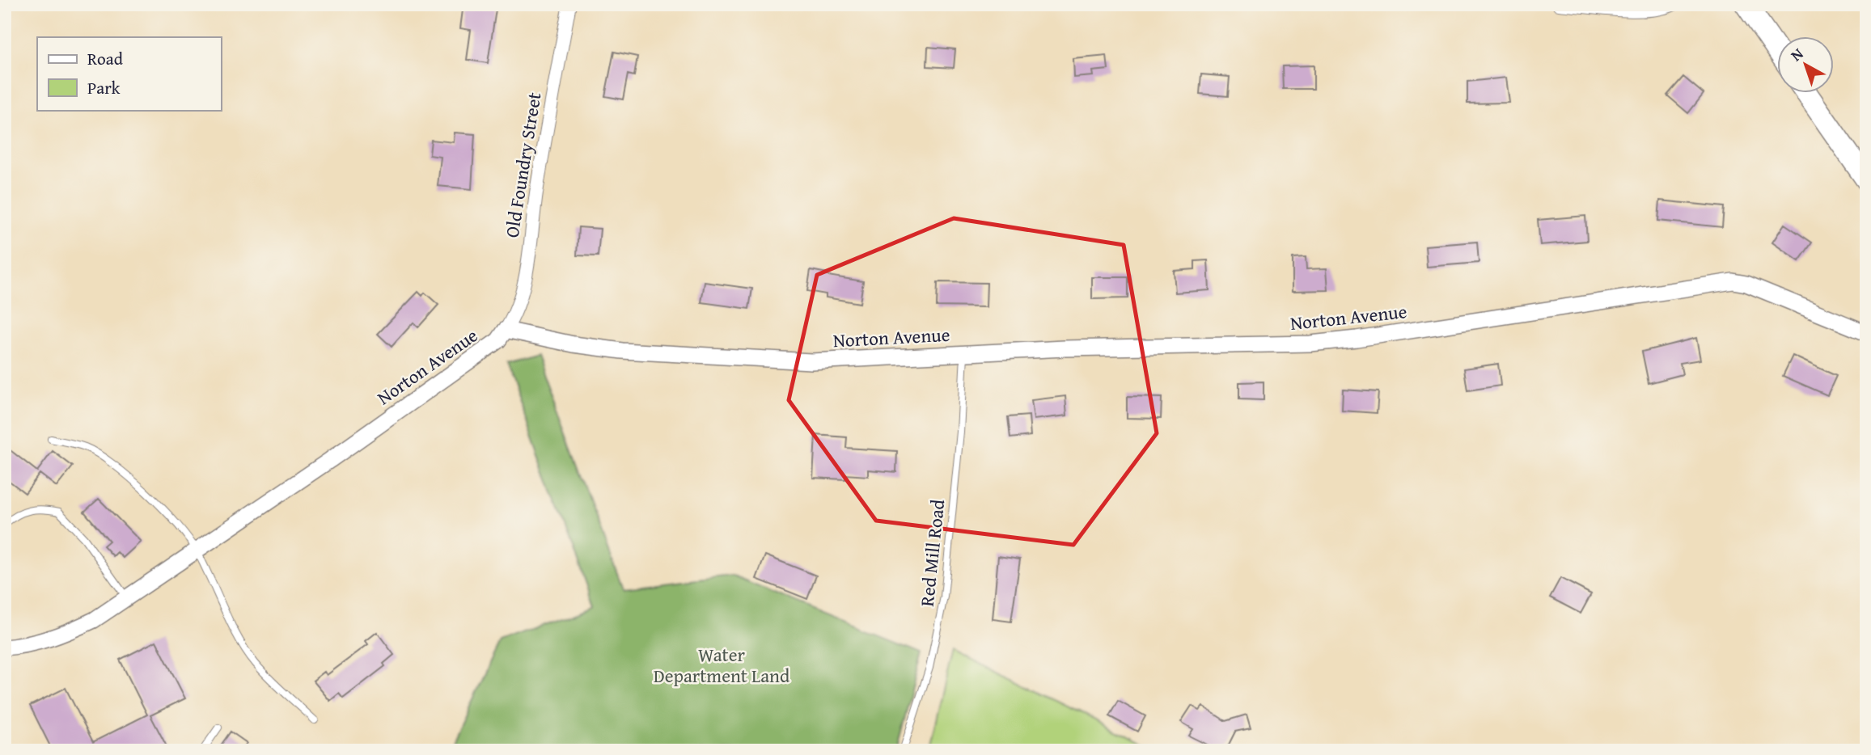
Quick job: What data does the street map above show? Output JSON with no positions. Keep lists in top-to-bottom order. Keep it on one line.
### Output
{"streets":{"street":["Old Foundry Street","Norton Avenue"],"lane":["Red Mill Road"]},"crossings":[["Old Foundry Street","Norton Avenue"],["Norton Avenue","Red Mill Road"]],"parks":["Water Department Land"],"legend":["Road","Park"],"north":"top left"}
